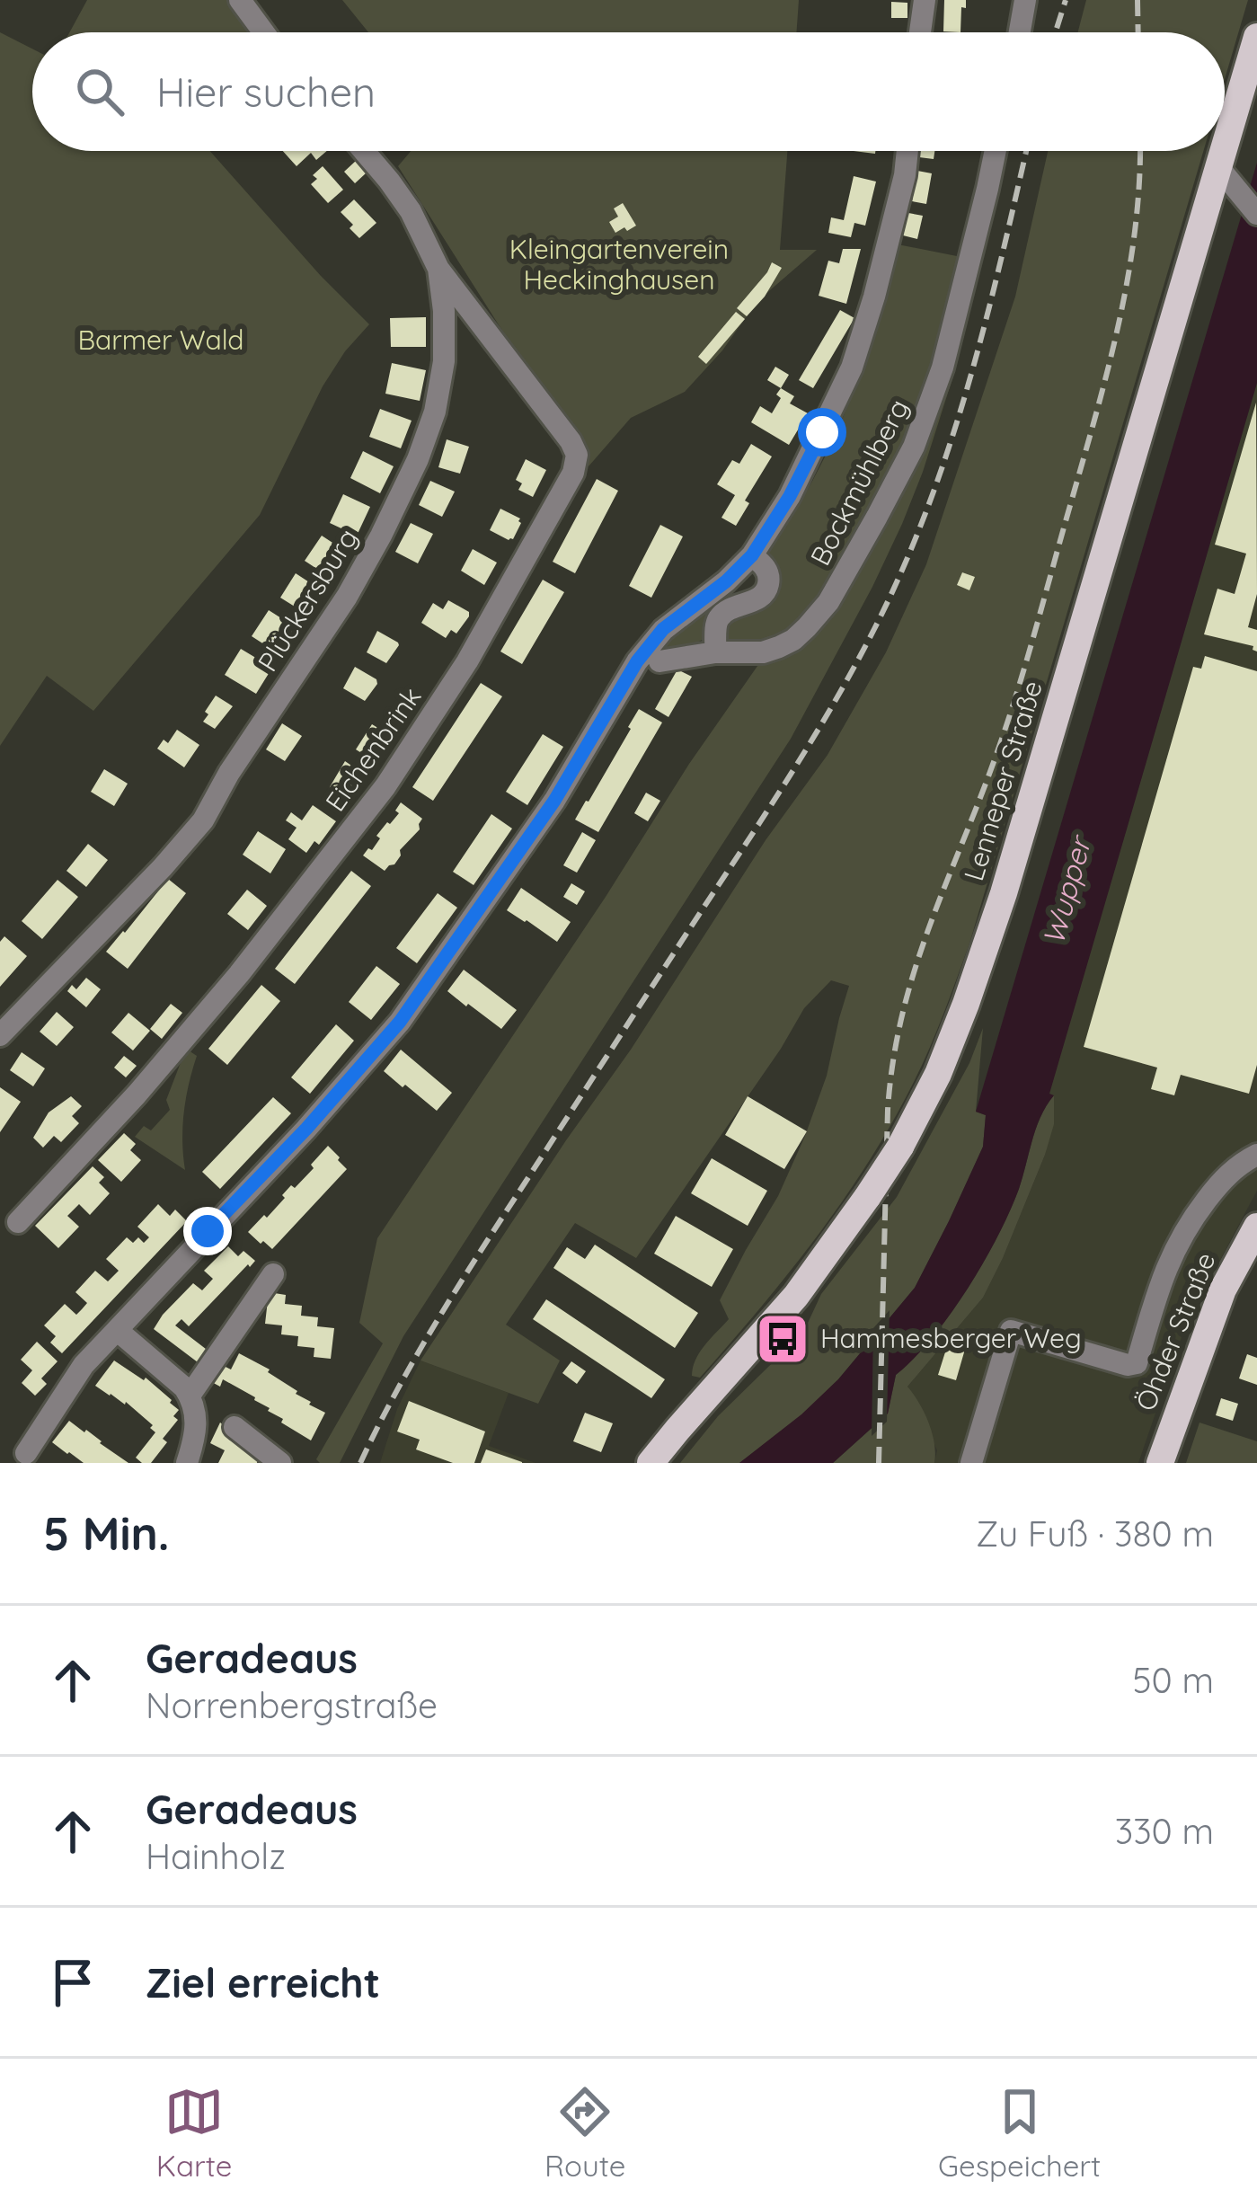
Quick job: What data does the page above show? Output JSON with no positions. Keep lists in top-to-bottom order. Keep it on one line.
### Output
{"streets":{"main road":["Lenneper Straße","Öhder Straße"],"street":["Bockmühlberg","Plückersburg","Eichenbrink"]},"crossings":[["Plückersburg","Eichenbrink"]],"water":["Wupper"],"parks":["Kleingartenverein Heckinghausen","Barmer Wald"],"places":{"bus stop":["Hammesberger Weg"]},"page":{"search":"Hier suchen","heading":["5 Min.","Zu Fuß · 380 m"],"list":[["Geradeaus","Norrenbergstraße","50 m"],["Geradeaus","Hainholz","330 m"],"Ziel erreicht"],"nav":["Karte","Route","Gespeichert"]}}
